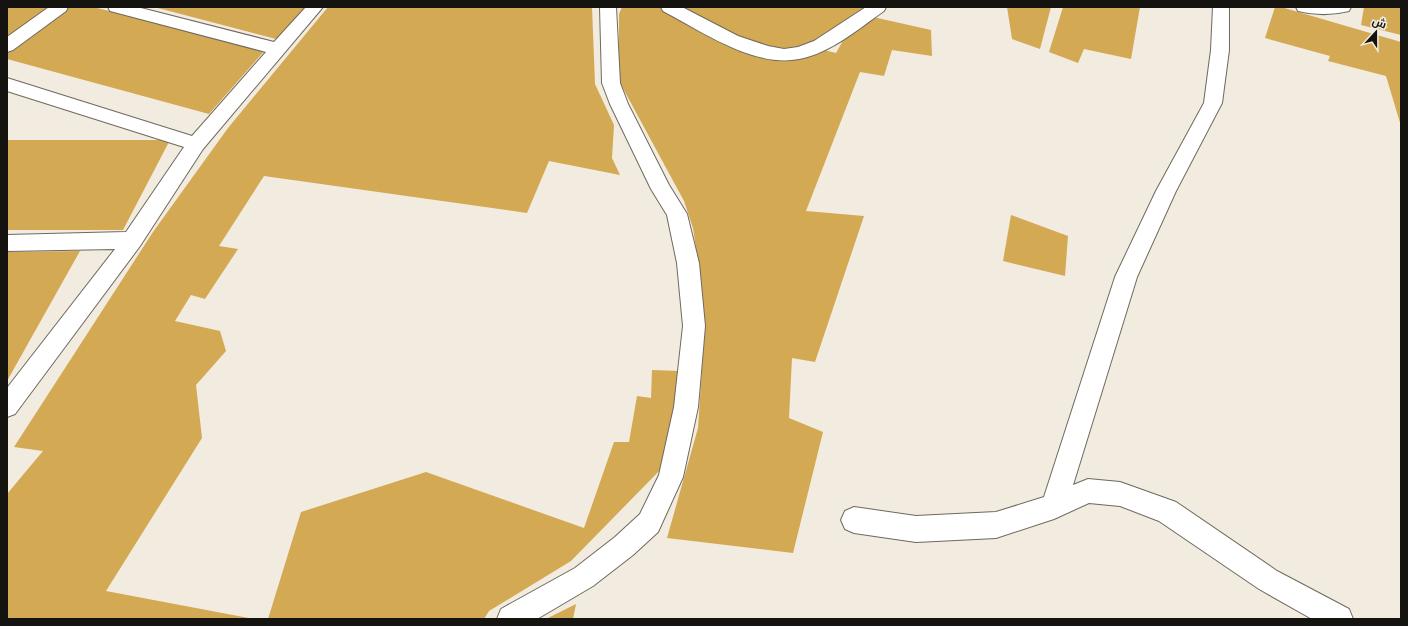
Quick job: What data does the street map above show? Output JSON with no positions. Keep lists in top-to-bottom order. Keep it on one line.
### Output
{"north":"top"}
